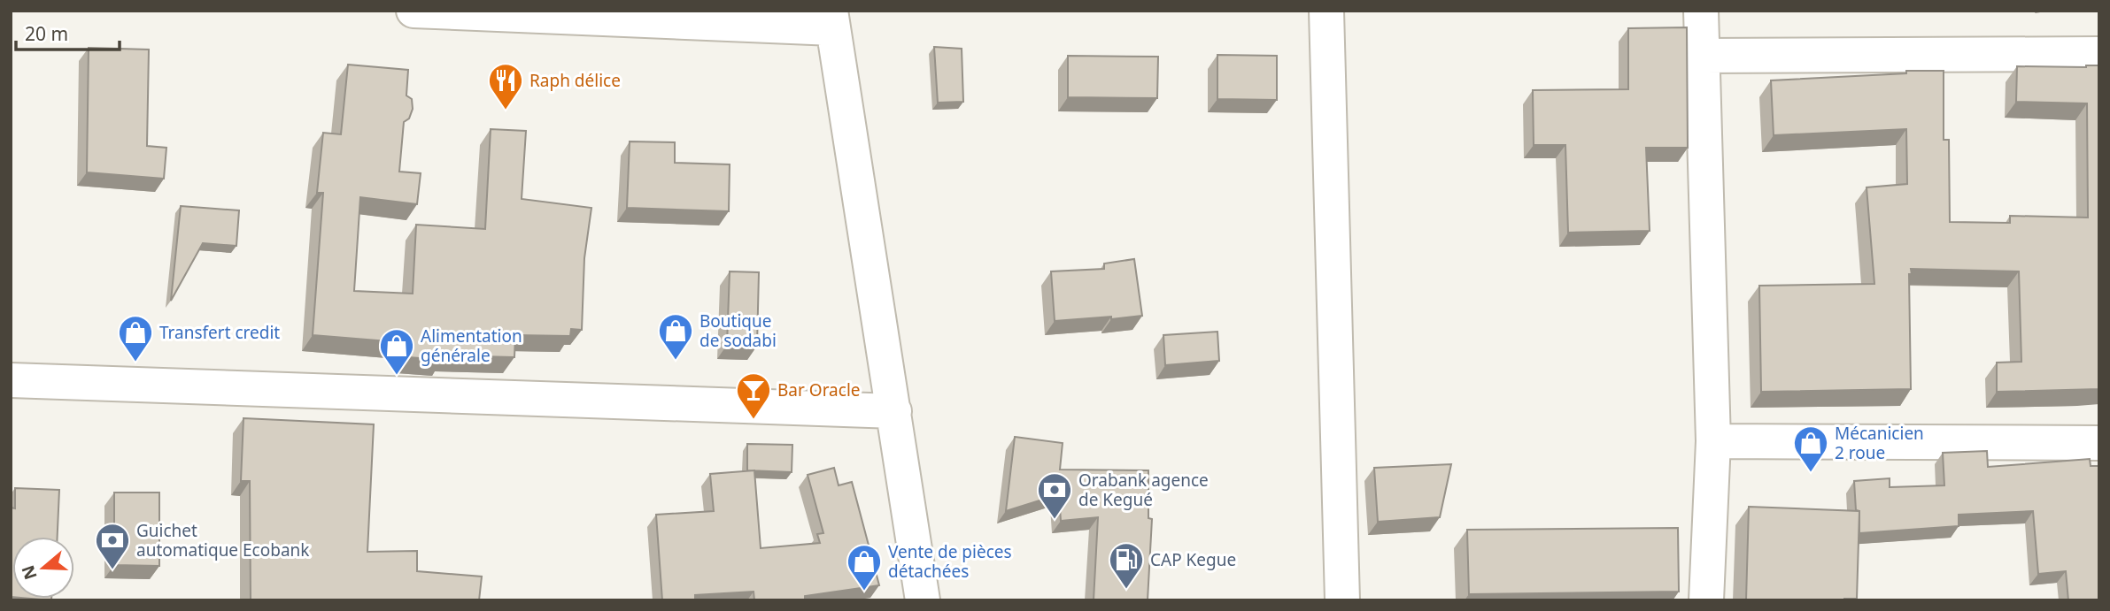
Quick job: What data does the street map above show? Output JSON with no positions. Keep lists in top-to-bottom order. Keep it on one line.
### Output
{"places":{"restaurant":["Raph délice"],"shop":["Boutique de sodabi","Transfert credit","Alimentation générale","Mécanicien 2 roue","Vente de pièces détachées"],"bar":["Bar Oracle"],"bank":["Orabank agence de Kegué","Guichet automatique Ecobank"],"fuel station":["CAP Kegue"]},"scale_bar":"20 m","north":"left"}
